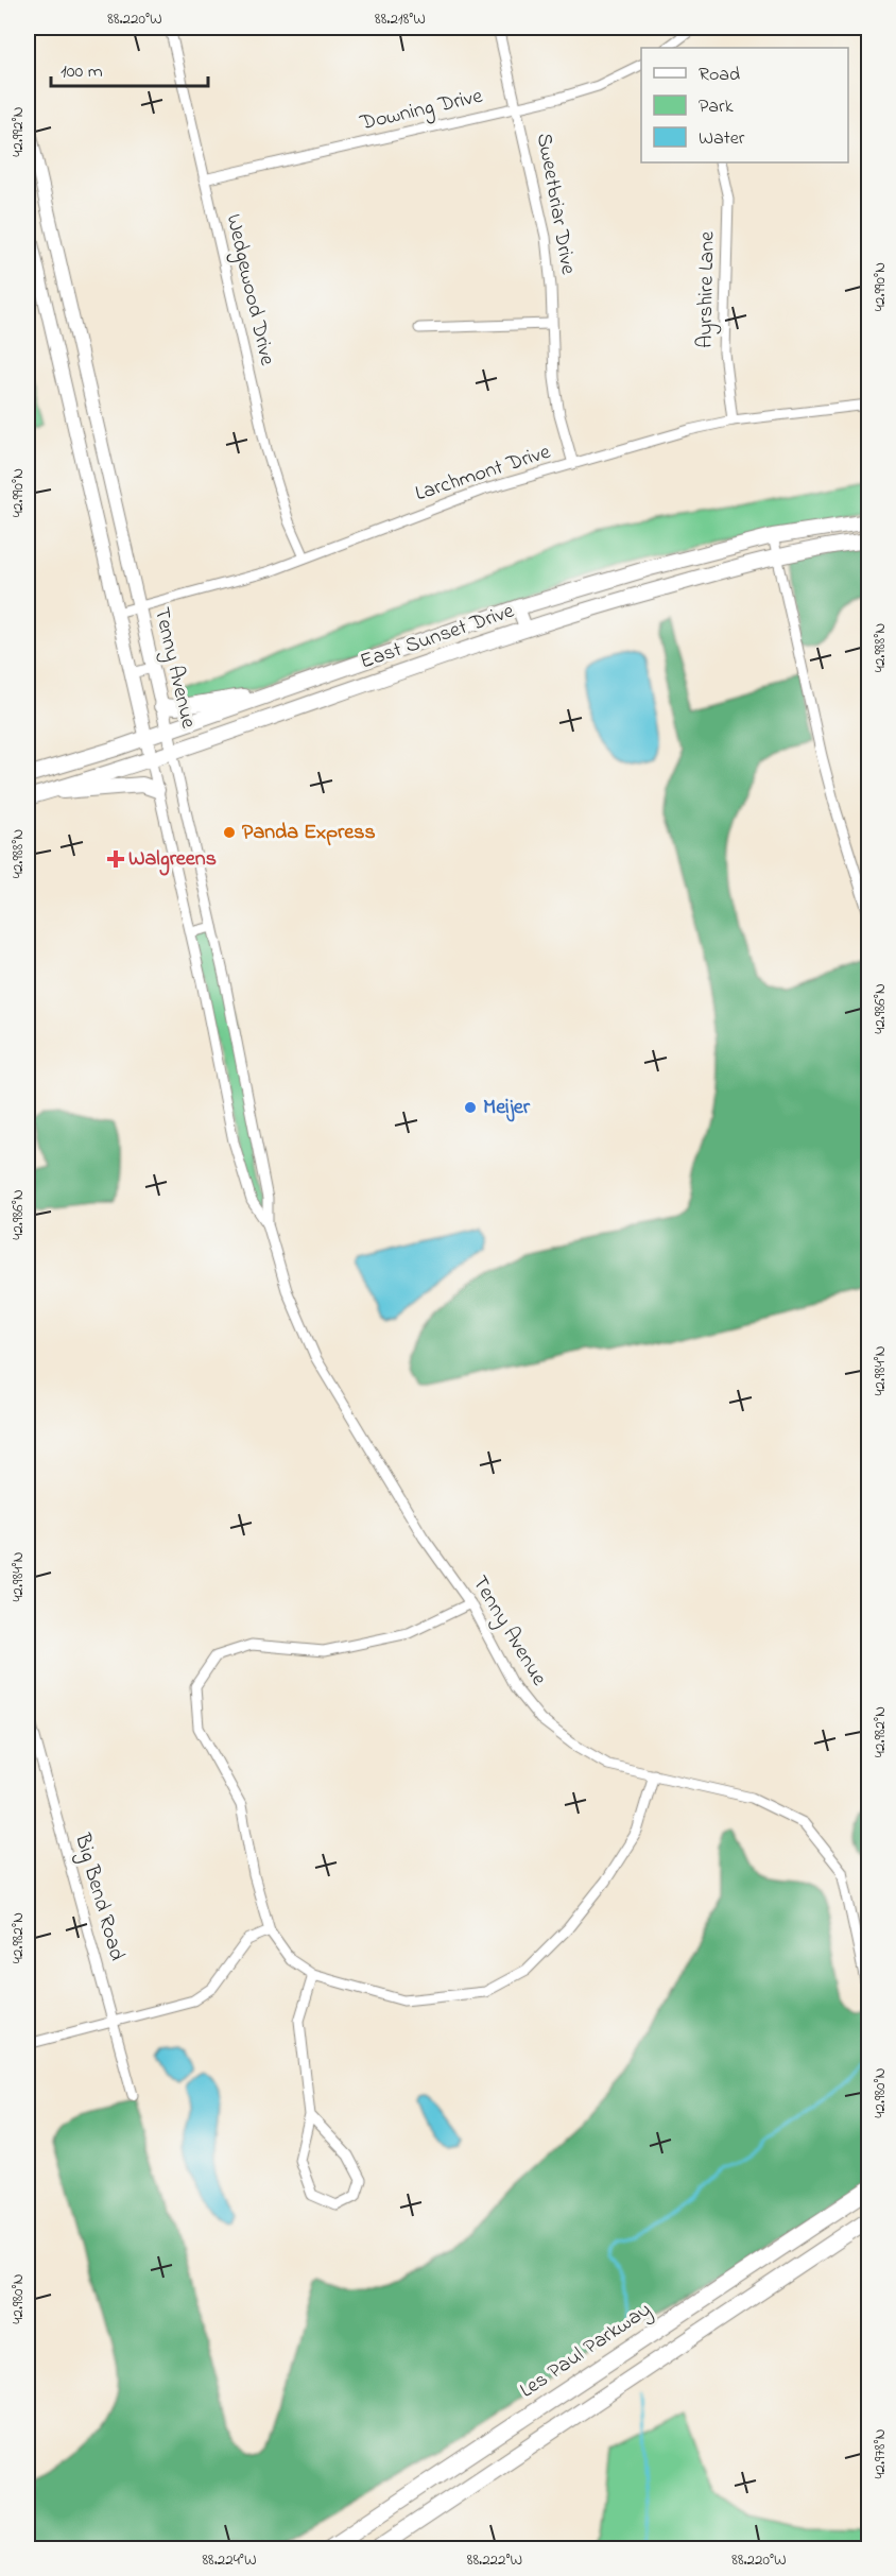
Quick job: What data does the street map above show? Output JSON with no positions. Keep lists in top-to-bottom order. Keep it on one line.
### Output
{"streets":{"main road":["East Sunset Drive","Les Paul Parkway"],"street":["Downing Drive","Sweetbriar Drive","Wedgewood Drive","Ayrshire Lane","Larchmont Drive","Tenny Avenue","Big Bend Road"]},"crossings":[["Downing Drive","Sweetbriar Drive"],["Downing Drive","Wedgewood Drive"],["Sweetbriar Drive","Larchmont Drive"],["Wedgewood Drive","Larchmont Drive"],["Ayrshire Lane","Larchmont Drive"],["Larchmont Drive","Tenny Avenue"],["East Sunset Drive","Tenny Avenue"]],"places":{"other":["Panda Express","Meijer"],"health":["Walgreens"]},"legend":["Road","Park","Water"],"scale_bar":"100 m","coordinates":["88.220°W","88.218°W","42.992°N","42.990°N","42.988°N","42.986°N","42.984°N","42.982°N","42.980°N","42.978°N","88.224°W","88.222°W"]}
